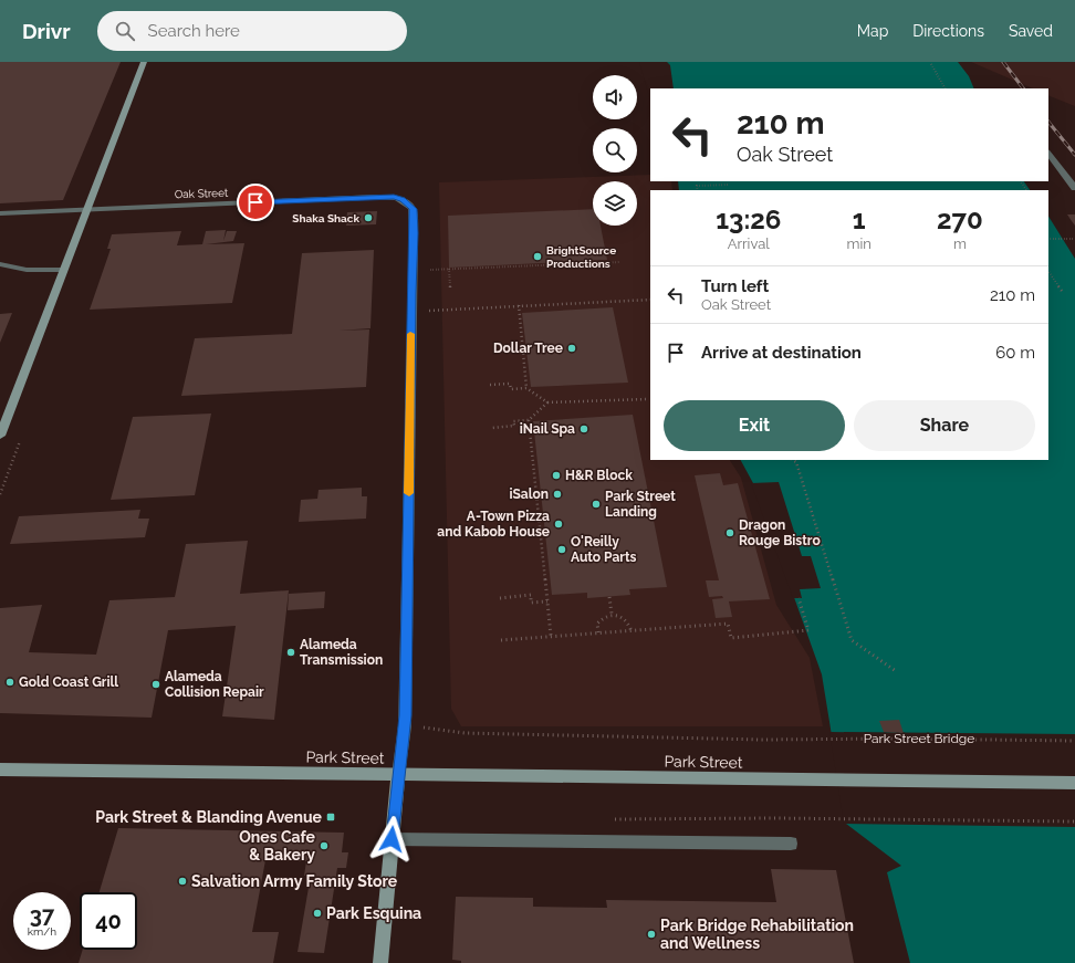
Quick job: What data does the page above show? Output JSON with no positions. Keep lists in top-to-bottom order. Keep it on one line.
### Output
{"streets":{"street":["Oak Street","Park Street"],"path":["Park Street Bridge"]},"places":{"other":["Shaka Shack","BrightSource Productions","Dollar Tree","iNail Spa","H&R Block","iSalon","Park Street Landing","A-Town Pizza and Kabob House","Dragon Rouge Bistro","O'Reilly Auto Parts","Alameda Transmission","Gold Coast Grill","Alameda Collision Repair","Ones Cafe & Bakery","Salvation Army Family Store","Park Esquina","Park Bridge Rehabilitation and Wellness"],"transit":["Park Street & Blanding Avenue"]},"page":{"header":"Drivr","search":"Search here","nav":["Map","Directions","Saved"],"turn":["210 m","Oak Street"],"eta":["13:26","Arrival","1","min","270","m"],"list":[{"name":"Turn left","note":"Oak Street","value":"210 m"},{"name":"Arrive at destination","value":"60 m"}],"buttons":["Exit","Share"],"speed":"37 km/h","limit":"40"}}
